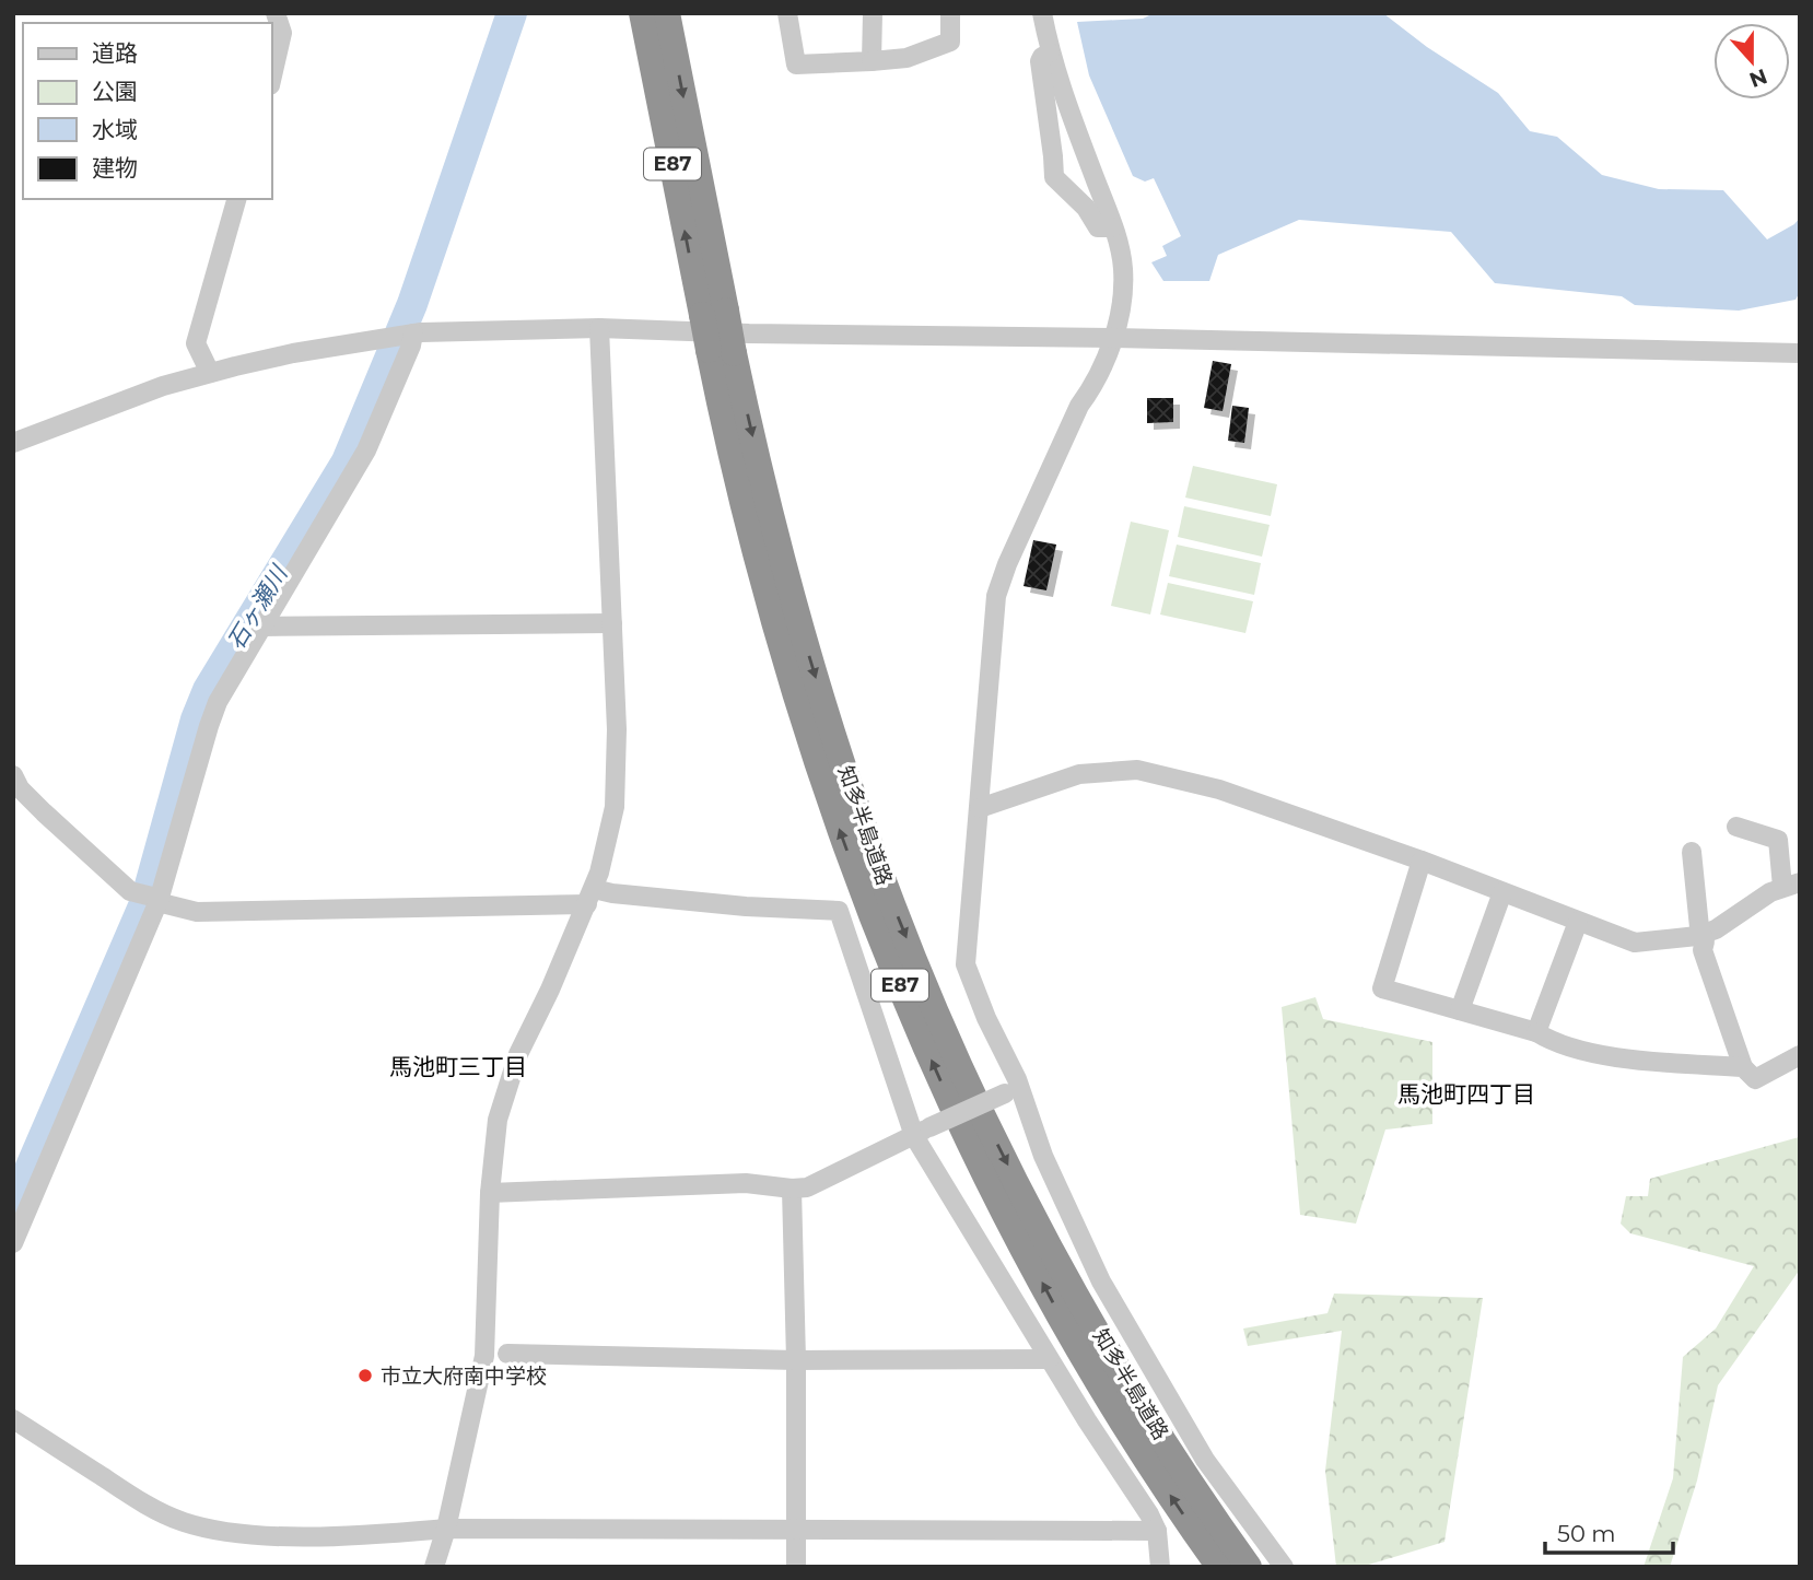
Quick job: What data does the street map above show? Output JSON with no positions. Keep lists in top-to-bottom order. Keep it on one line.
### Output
{"streets":{"highway":["E87","知多半島道路"]},"districts":["馬池町三丁目","馬池町四丁目"],"water":["石ヶ瀬川"],"places":["市立大府南中学校"],"legend":["道路","公園","水域","建物"],"scale_bar":"50 m","north":"bottom"}
